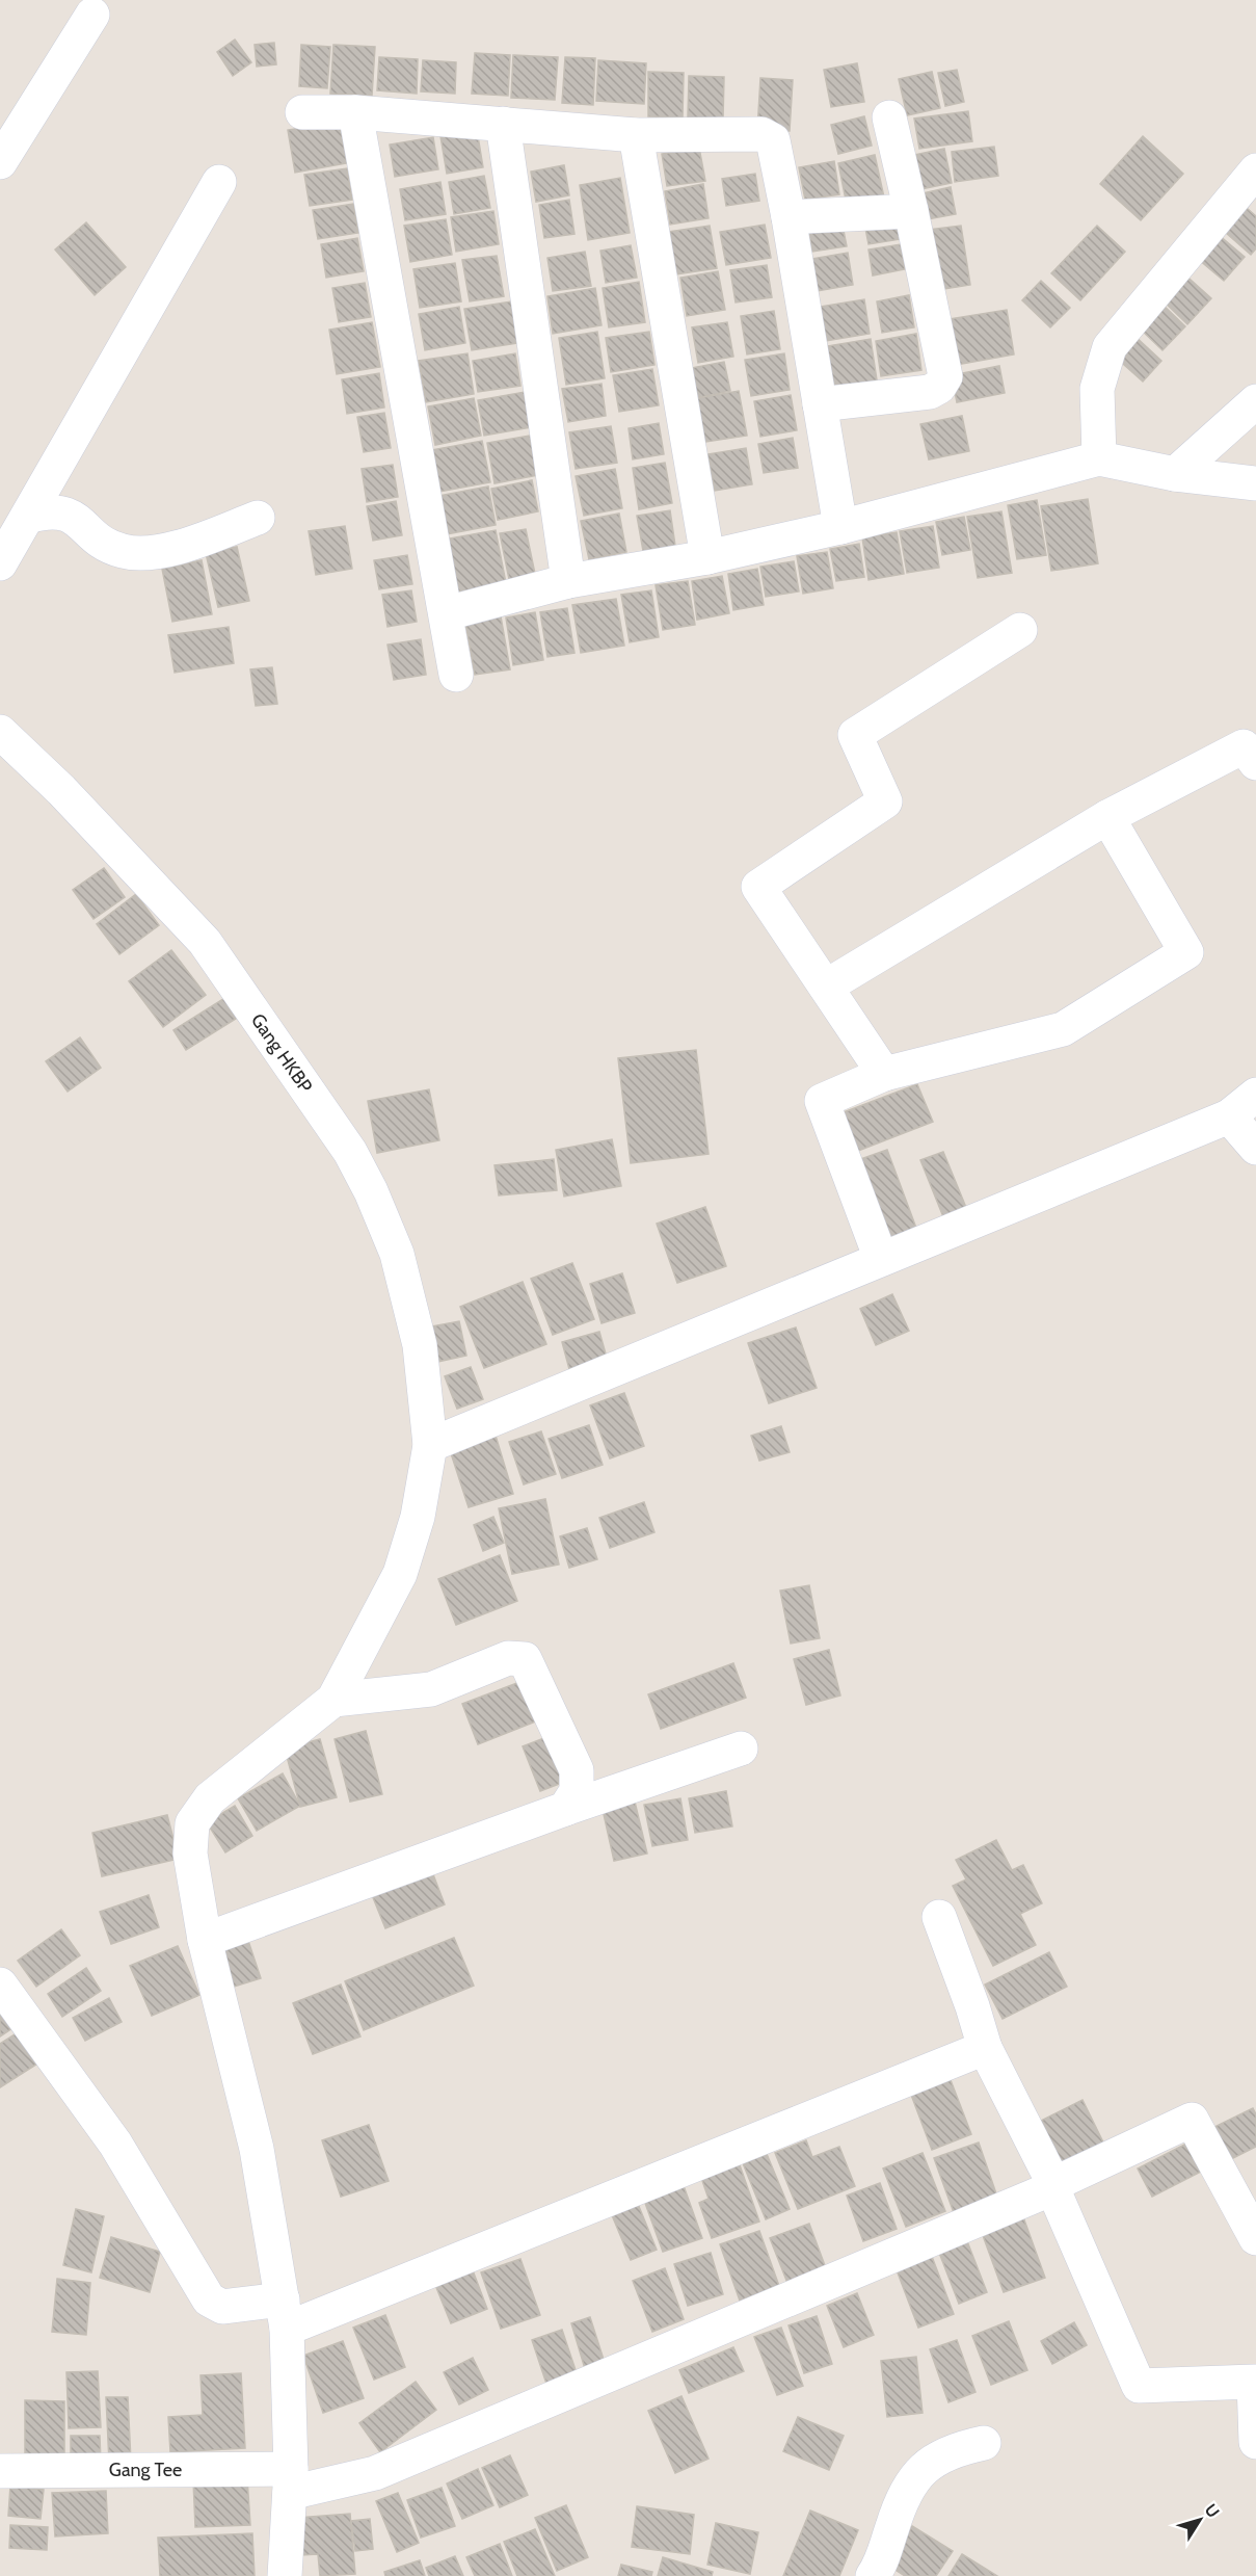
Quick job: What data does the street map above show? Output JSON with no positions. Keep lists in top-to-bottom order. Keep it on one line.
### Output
{"streets":{"street":["Gang HKBP","Gang Tee"]},"north":"top right"}
